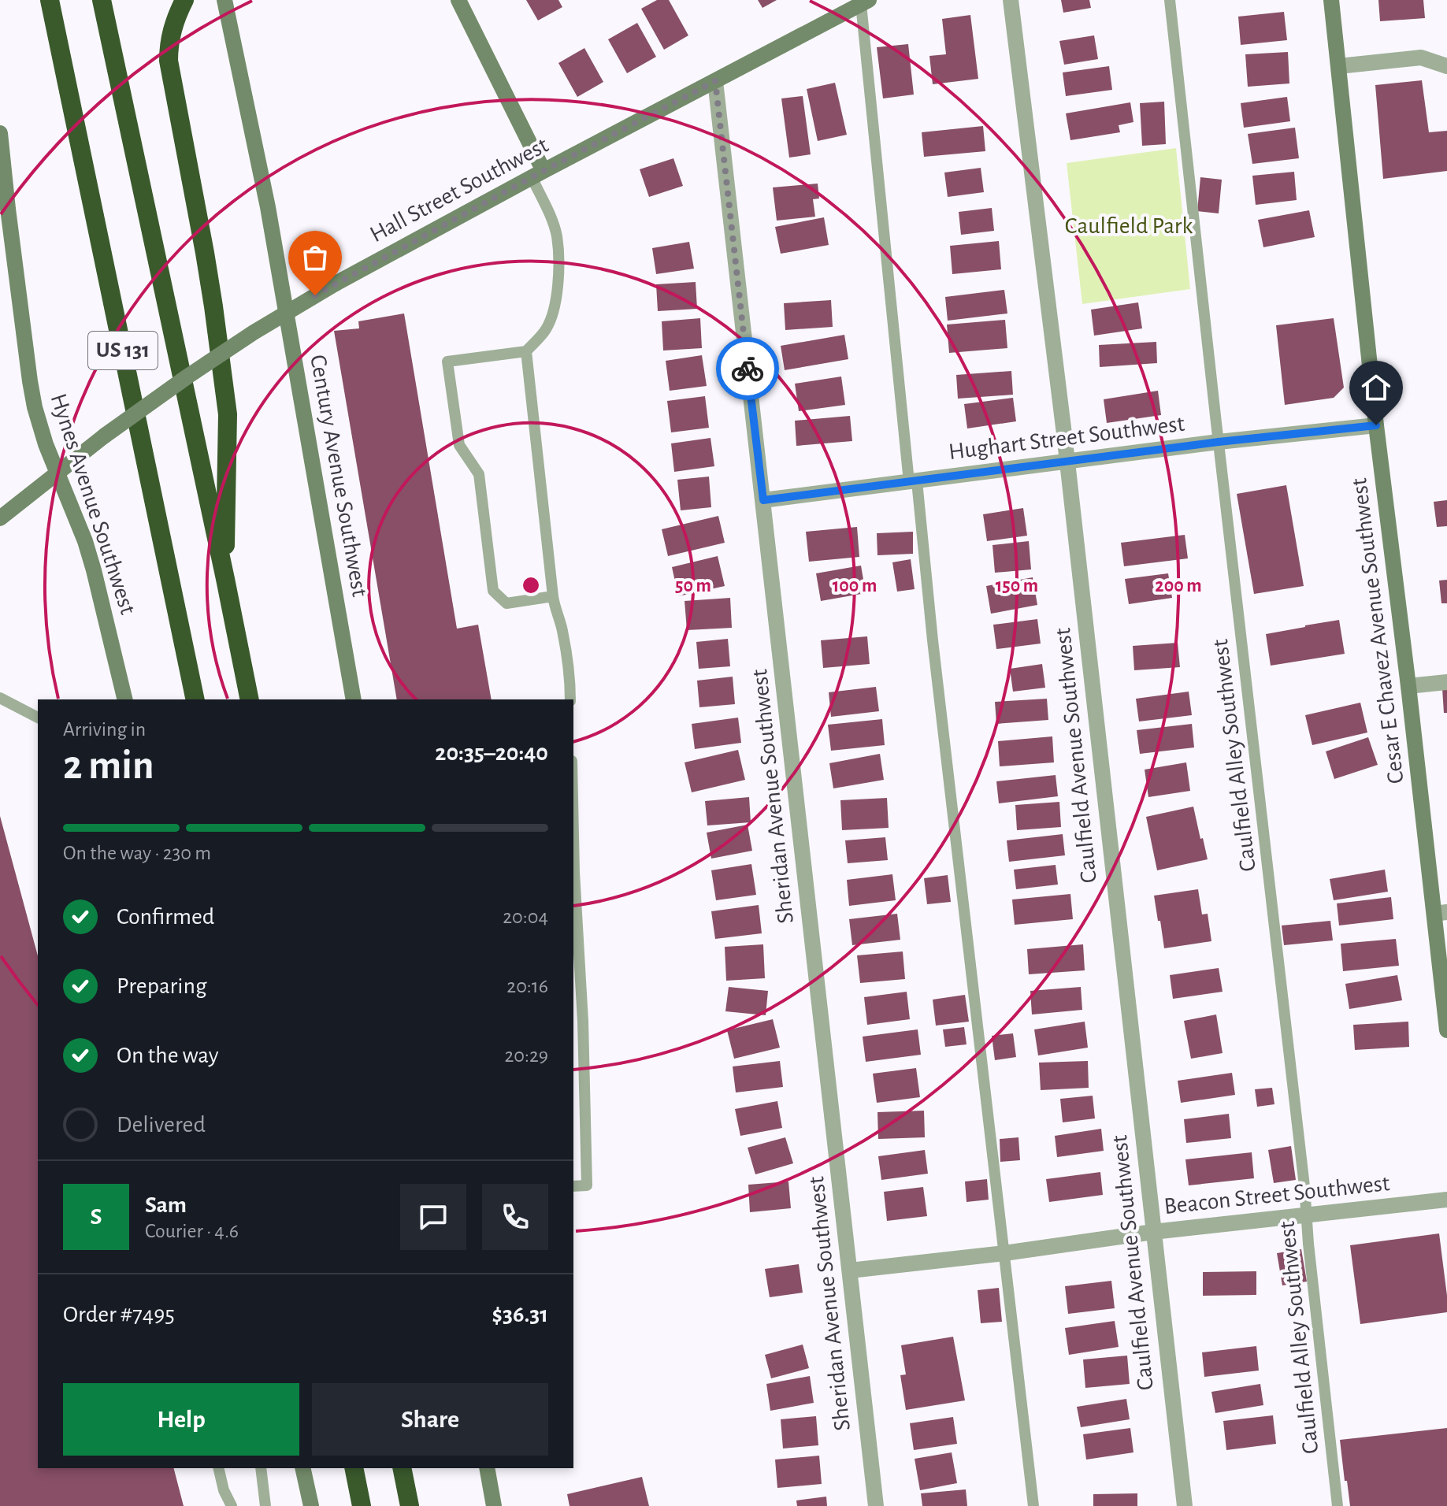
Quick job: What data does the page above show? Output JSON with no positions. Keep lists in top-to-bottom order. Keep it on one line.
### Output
{"streets":{"highway":["US 131"],"main road":["Hall Street Southwest","Century Avenue Southwest","Hynes Avenue Southwest","Cesar E Chavez Avenue Southwest"],"street":["Hughart Street Southwest","Caulfield Avenue Southwest","Sheridan Avenue Southwest","Beacon Street Southwest"],"lane":["Caulfield Alley Southwest"]},"crossings":[["Hall Street Southwest","Hynes Avenue Southwest"],["Hall Street Southwest","Sheridan Avenue Southwest"],["Hughart Street Southwest","Cesar E Chavez Avenue Southwest"],["Hughart Street Southwest","Caulfield Avenue Southwest"],["Hughart Street Southwest","Caulfield Alley Southwest"],["Hughart Street Southwest","Sheridan Avenue Southwest"],["Caulfield Avenue Southwest","Beacon Street Southwest"],["Caulfield Alley Southwest","Beacon Street Southwest"],["Sheridan Avenue Southwest","Beacon Street Southwest"]],"parks":["Caulfield Park"],"page":{"heading":["2 min","Arriving in","20:35–20:40"],"panel":["Sam","Courier · 4.6","Order #7495","$36.31"],"bar":"On the way · 230 m","list":[["Confirmed","20:04"],["Preparing","20:16"],["On the way","20:29"],"Delivered"],"round":"S","buttons":["Help","Share"]},"rings":["50 m","100 m","150 m","200 m"]}
